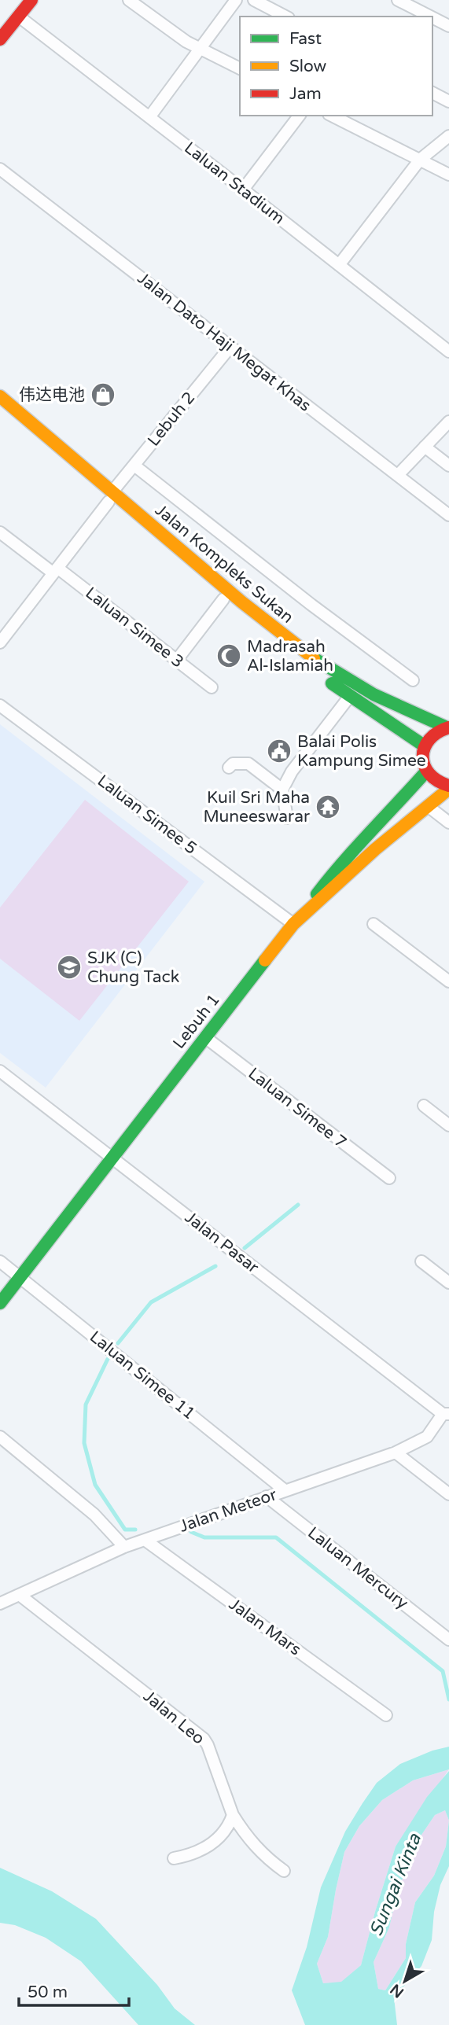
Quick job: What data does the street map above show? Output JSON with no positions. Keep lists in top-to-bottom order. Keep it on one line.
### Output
{"streets":{"main road":["Jalan Kompleks Sukan","Lebuh 1"],"street":["Laluan Stadium","Jalan Dato Haji Megat Khas","Lebuh 2","Laluan Simee 3","Laluan Simee 5","Laluan Simee 7","Jalan Pasar","Laluan Simee 11","Jalan Meteor","Laluan Mercury","Jalan Mars","Jalan Leo"]},"crossings":[["Jalan Dato Haji Megat Khas","Lebuh 2"],["Lebuh 2","Jalan Kompleks Sukan"],["Lebuh 2","Laluan Simee 3"],["Laluan Simee 5","Lebuh 1"],["Lebuh 1","Laluan Simee 7"],["Lebuh 1","Jalan Pasar"],["Lebuh 1","Laluan Simee 11"],["Jalan Pasar","Jalan Meteor"],["Laluan Simee 11","Jalan Meteor"],["Jalan Meteor","Laluan Mercury"],["Jalan Meteor","Jalan Mars"],["Jalan Meteor","Jalan Leo"]],"water":["Sungai Kinta"],"places":{"shop":["伟达电池"],"mosque":["Madrasah Al-Islamiah"],"public building":["Balai Polis Kampung Simee"],"temple":["Kuil Sri Maha Muneeswarar"],"school or university":["SJK (C) Chung Tack"]},"legend":["Fast","Slow","Jam"],"scale_bar":"50 m","north":"bottom left"}
